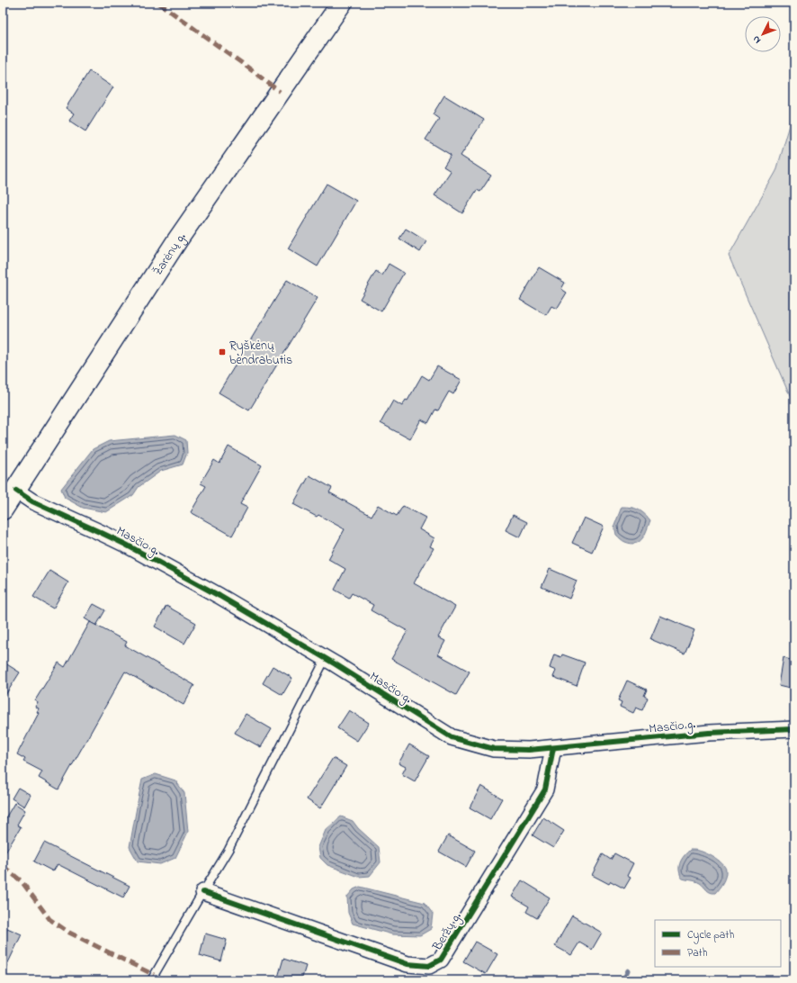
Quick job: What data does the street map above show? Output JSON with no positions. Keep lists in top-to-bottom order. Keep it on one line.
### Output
{"streets":{"main road":["Žarėnų g."],"street":["Masčio g.","Beržų g."]},"crossings":[["Žarėnų g.","Masčio g."],["Masčio g.","Beržų g."]],"places":{"transit":["Ryškėnų bendrabutis"]},"legend":["Cycle path","Path"],"north":"bottom left"}
